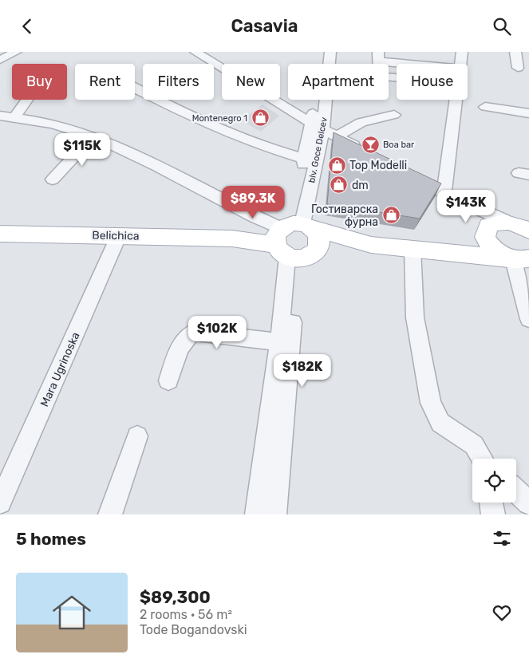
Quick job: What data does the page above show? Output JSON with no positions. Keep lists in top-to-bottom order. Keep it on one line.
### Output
{"streets":{"main road":["Belichica"],"street":["blv. Goce Delcev","Mara Ugrinoska"]},"crossings":[["blv. Goce Delcev","Belichica"],["Belichica","Mara Ugrinoska"]],"places":{"shop":["Montenegro 1","Top Modelli","dm","Гостиварска фурна"],"bar":["Boa bar"]},"page":{"header":"Casavia","chip":["Buy","Rent","Filters","New","Apartment","House"],"price":["$115K","$89.3K","$143K","$102K","$182K"],"heading":"5 homes","list":[{"name":"$89,300","note":"2 rooms · 56 m² · Tode Bogandovski"}]}}
